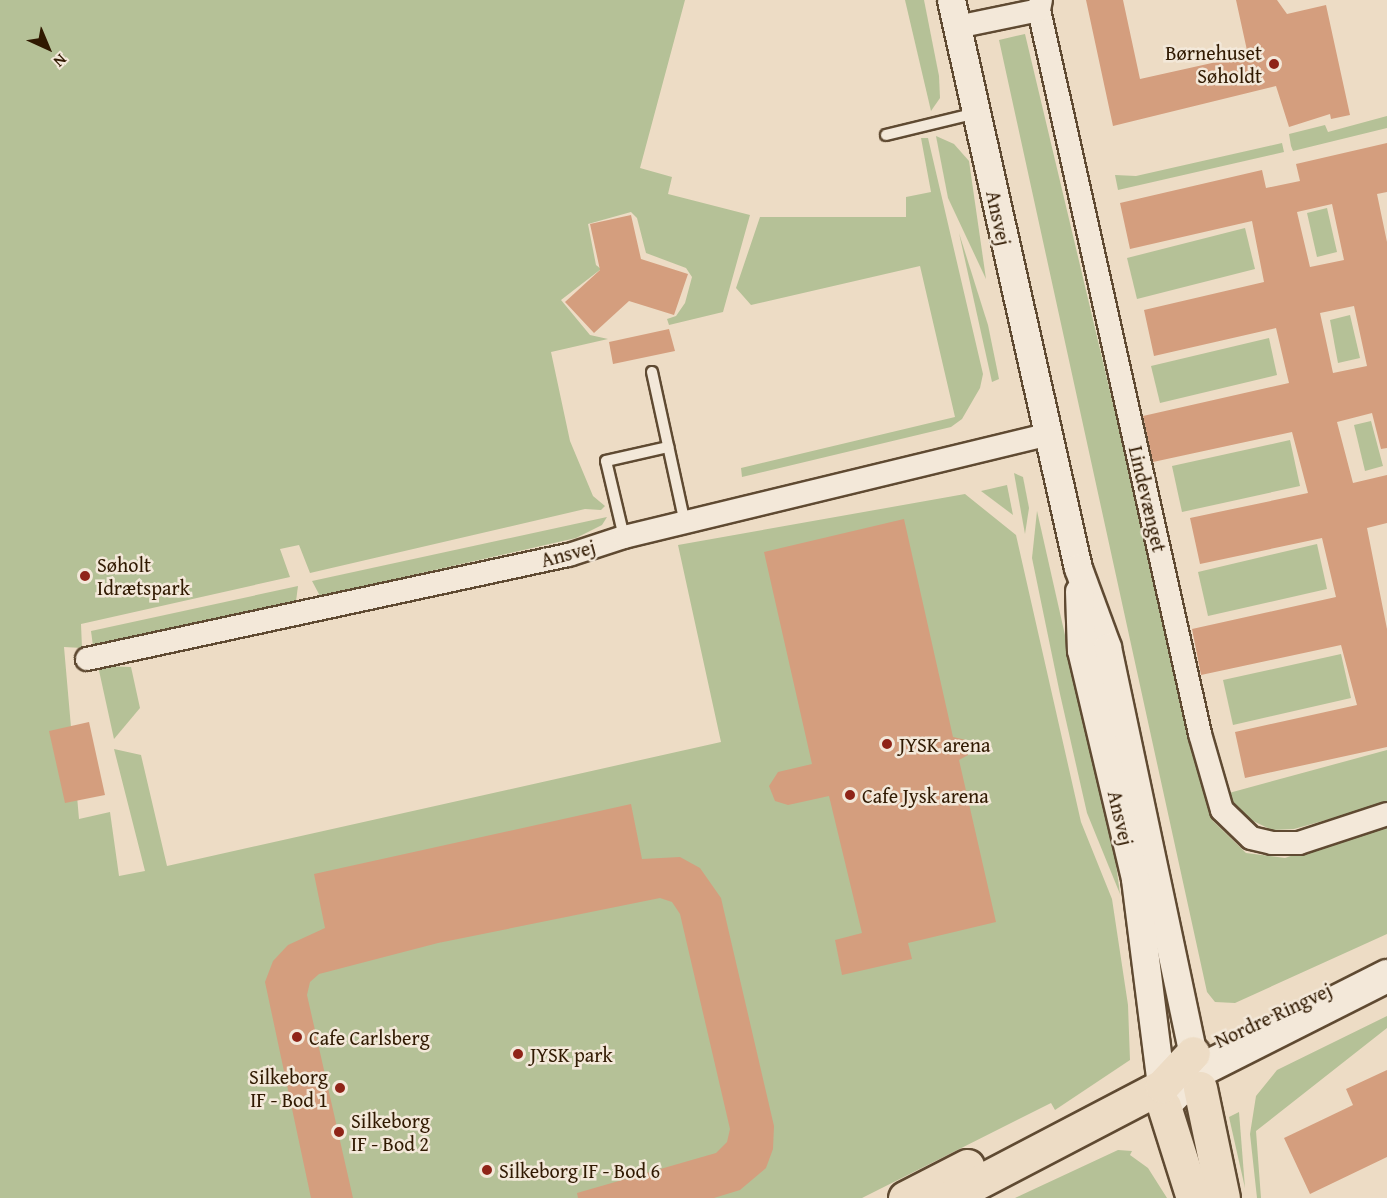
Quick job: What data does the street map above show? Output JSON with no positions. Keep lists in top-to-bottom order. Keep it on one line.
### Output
{"streets":{"main road":["Nordre Ringvej"],"street":["Ansvej","Lindevænget"]},"crossings":[["Ansvej","Nordre Ringvej"]],"places":["Børnehuset Søholdt","Søholt Idrætspark","JYSK arena","Cafe Jysk arena","Cafe Carlsberg","JYSK park","Silkeborg IF - Bod 1","Silkeborg IF - Bod 2","Silkeborg IF - Bod 6"],"north":"bottom right"}
